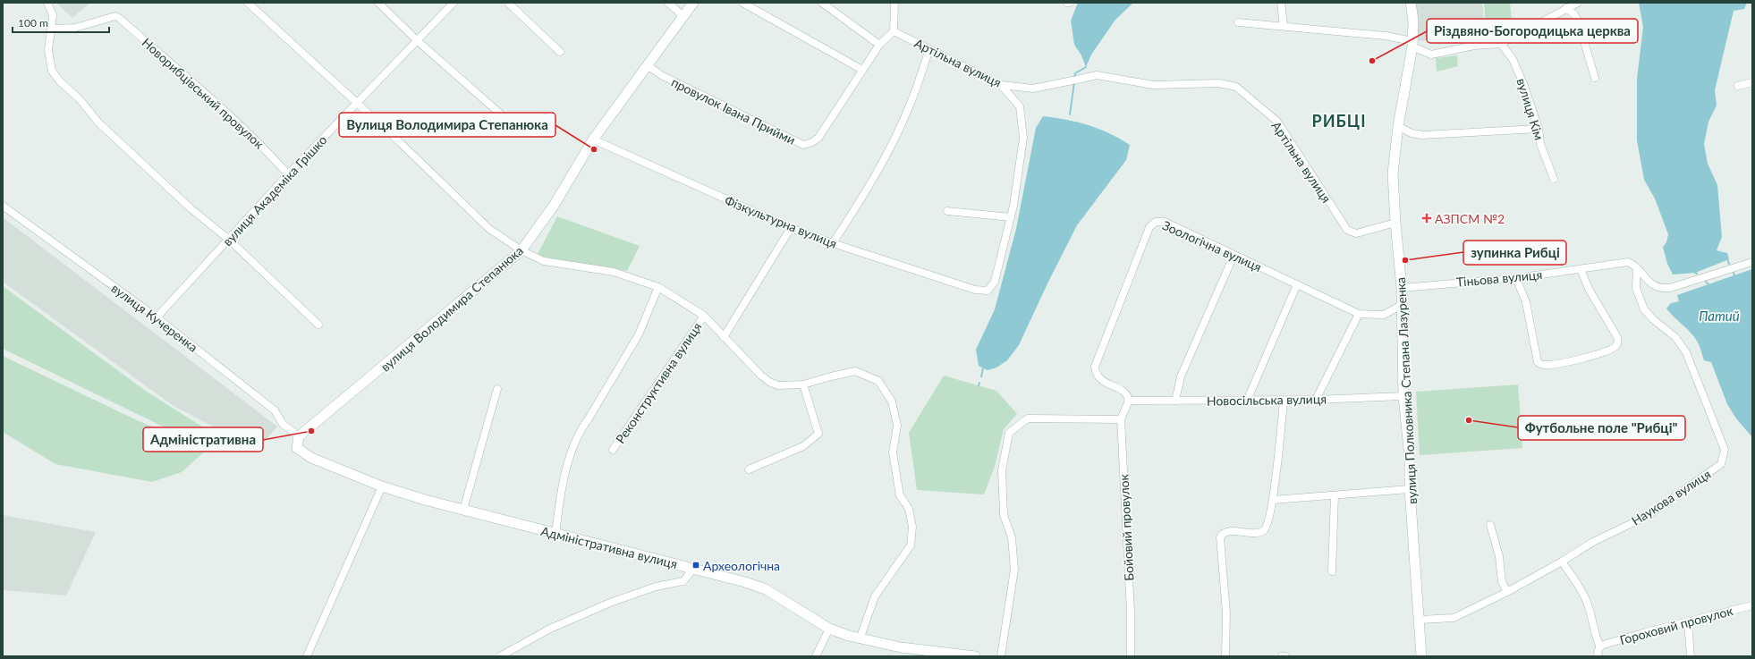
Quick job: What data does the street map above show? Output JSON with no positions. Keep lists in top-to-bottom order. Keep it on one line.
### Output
{"streets":{"street":["Артільна вулиця","Новорибцівський провулок","вулиця Кім","провулок Івана Прийми","вулиця Академіка Грішко","Фізкультурна вулиця","Зоологічна вулиця","Тіньова вулиця","вулиця Володимира Степанюка","вулиця Кучеренка","Реконструктивна вулиця","вулиця Полковника Степана Лазуренка","Новосільська вулиця","Наукова вулиця","Бойовий провулок","Адміністративна вулиця","Гороховий провулок"]},"crossings":[["Артільна вулиця","провулок Івана Прийми"],["Артільна вулиця","вулиця Полковника Степана Лазуренка"],["Новорибцівський провулок","вулиця Академіка Грішко"],["провулок Івана Прийми","вулиця Володимира Степанюка"],["вулиця Академіка Грішко","вулиця Кучеренка"],["вулиця Академіка Грішко","Реконструктивна вулиця"],["Фізкультурна вулиця","вулиця Володимира Степанюка"],["Зоологічна вулиця","вулиця Полковника Степана Лазуренка"],["Зоологічна вулиця","Новосільська вулиця"],["Зоологічна вулиця","Бойовий провулок"],["Тіньова вулиця","вулиця Полковника Степана Лазуренка"],["Тіньова вулиця","Наукова вулиця"],["вулиця Володимира Степанюка","вулиця Кучеренка"],["вулиця Володимира Степанюка","Реконструктивна вулиця"],["вулиця Володимира Степанюка","Адміністративна вулиця"],["вулиця Кучеренка","Адміністративна вулиця"],["Реконструктивна вулиця","Адміністративна вулиця"],["вулиця Полковника Степана Лазуренка","Новосільська вулиця"],["вулиця Полковника Степана Лазуренка","Наукова вулиця"],["Новосільська вулиця","Бойовий провулок"]],"districts":["РИБЦІ"],"water":["Патий"],"places":{"other":["Різдвяно-Богородицька церква","Вулиця Володимира Степанюка","зупинка Рибці","Футбольне поле \"Рибці\"","Адміністративна"],"health":["АЗПСМ №2"],"transit":["Археологічна"]},"scale_bar":"100 m"}
